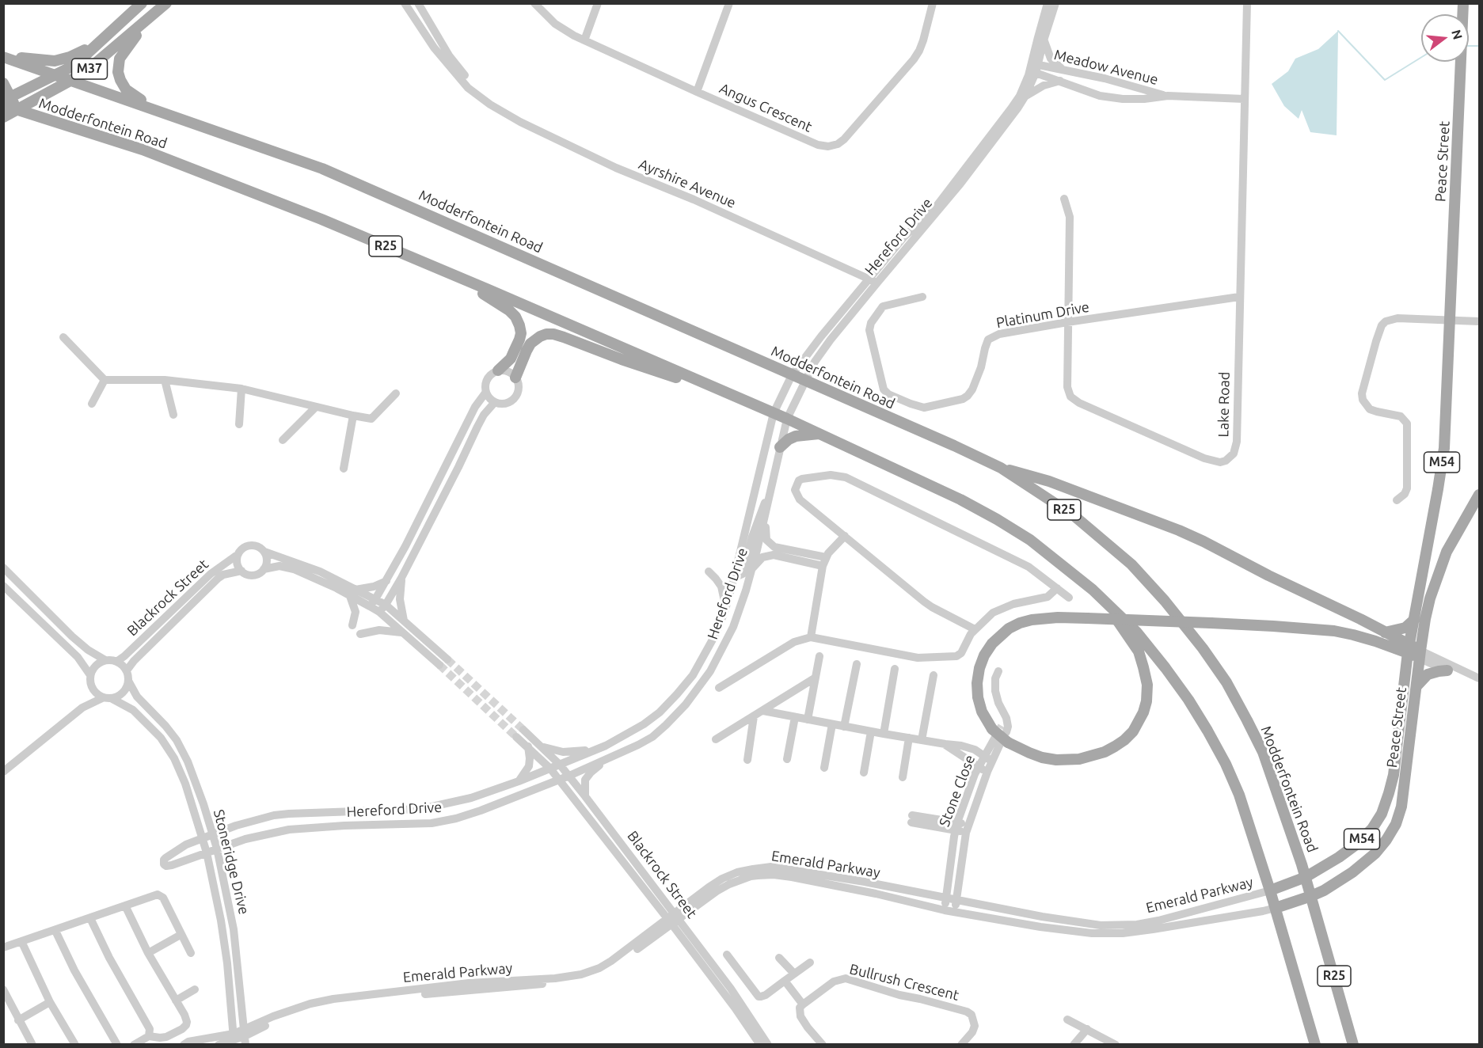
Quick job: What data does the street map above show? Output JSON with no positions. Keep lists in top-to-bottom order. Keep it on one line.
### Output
{"streets":{"main road":["M37","Modderfontein Road","Peace Street","R25","M54"],"street":["Meadow Avenue","Angus Crescent","Ayrshire Avenue","Hereford Drive","Platinum Drive","Lake Road","Blackrock Street","Stone Close","Stoneridge Drive","Emerald Parkway","Bullrush Crescent"]},"crossings":[["Meadow Avenue","Hereford Drive"],["Meadow Avenue","Lake Road"],["M37","Modderfontein Road"],["Modderfontein Road","Peace Street"],["Modderfontein Road","Hereford Drive"],["Modderfontein Road","M54"],["Modderfontein Road","Emerald Parkway"],["Peace Street","M54"],["Peace Street","Emerald Parkway"],["Ayrshire Avenue","Hereford Drive"],["Hereford Drive","Blackrock Street"],["Hereford Drive","Stoneridge Drive"],["Platinum Drive","Lake Road"],["M54","Emerald Parkway"],["Blackrock Street","Stoneridge Drive"],["Blackrock Street","Emerald Parkway"],["Stone Close","Emerald Parkway"],["Stoneridge Drive","Emerald Parkway"]],"north":"right"}
